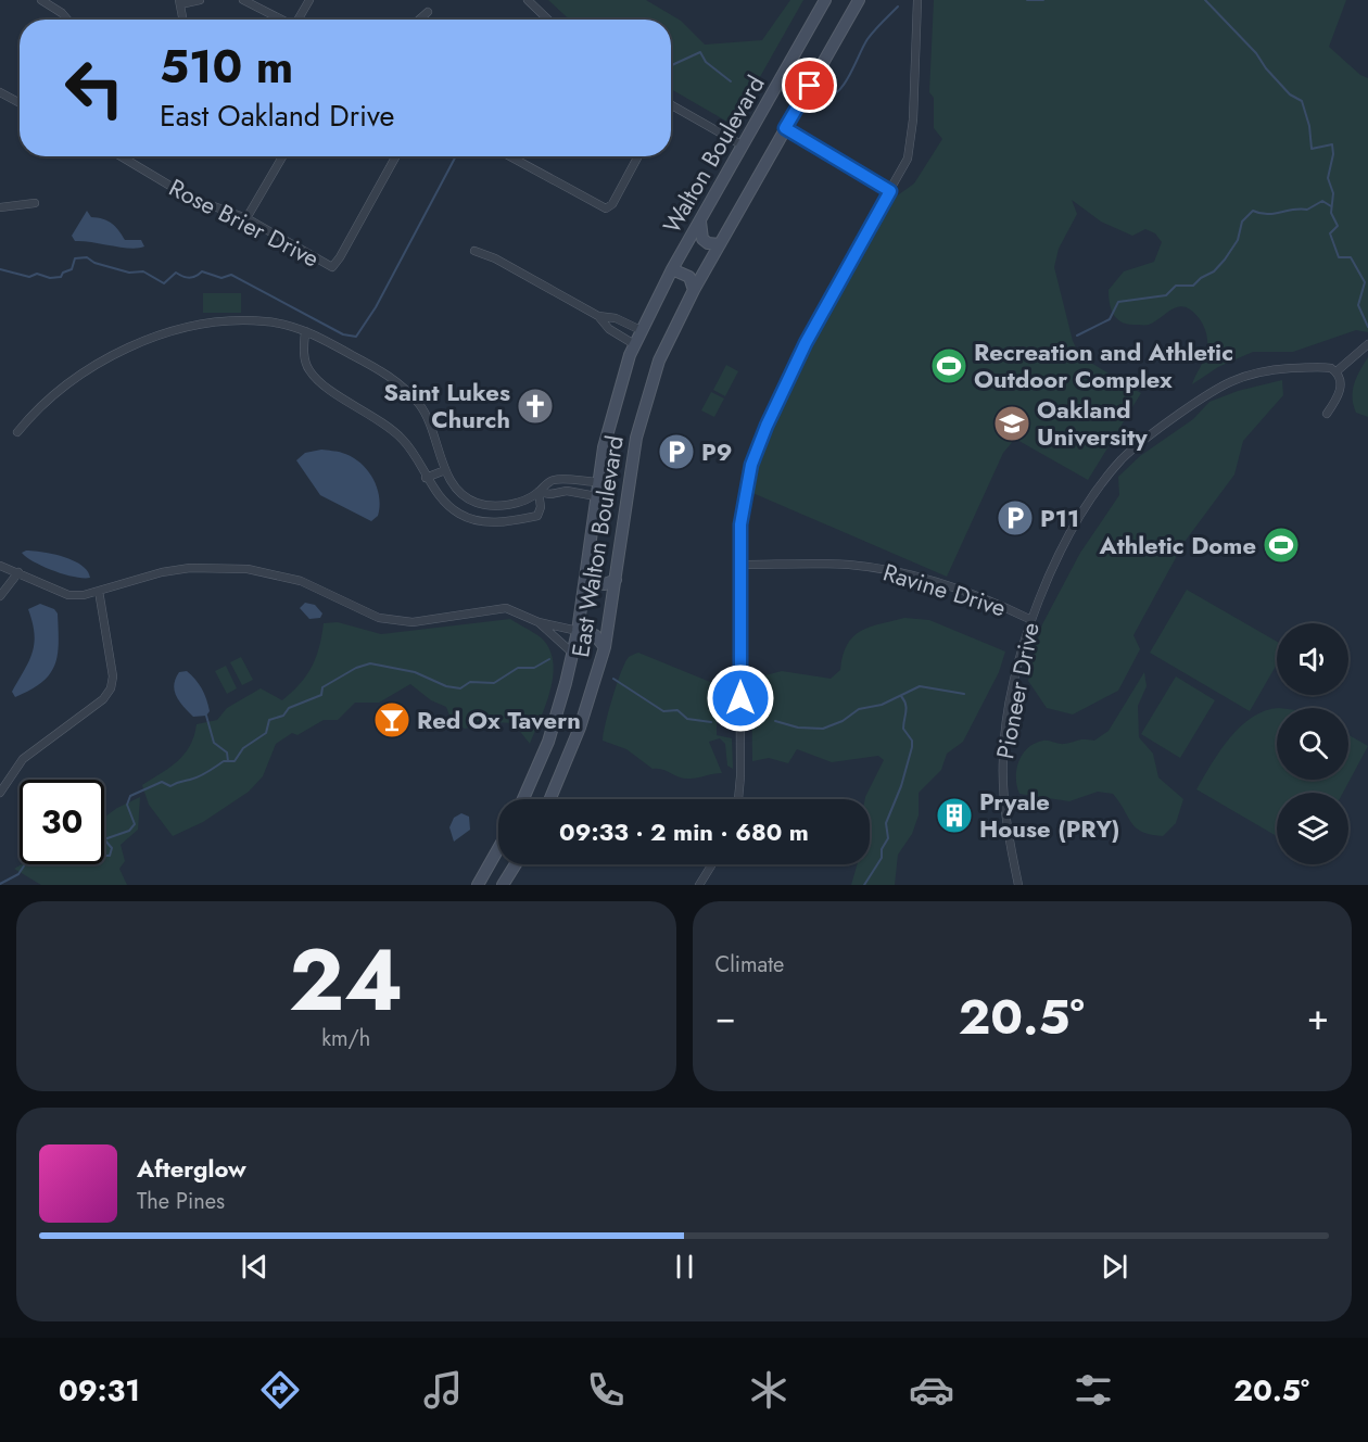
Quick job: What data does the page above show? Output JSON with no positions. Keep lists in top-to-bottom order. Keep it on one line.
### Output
{"streets":{"main road":["Walton Boulevard","East Walton Boulevard"],"street":["Rose Brier Drive","Ravine Drive","Pioneer Drive"]},"crossings":[["Walton Boulevard","East Walton Boulevard"],["Ravine Drive","Pioneer Drive"]],"places":{"sports":["Recreation and Athletic Outdoor Complex","Athletic Dome"],"church":["Saint Lukes Church"],"school or university":["Oakland University"],"parking":["P9","P11"],"bar":["Red Ox Tavern"],"building":["Pryale House (PRY)"]},"page":{"turn":["510 m","East Oakland Drive"],"limit":"30","trip":"09:33 · 2 min · 680 m","tile":[["24","km/h"],"Climate"],"heat":["−","20.5°","+"],"song":["Afterglow","The Pines"],"tabs":["09:31","20.5°"]}}
